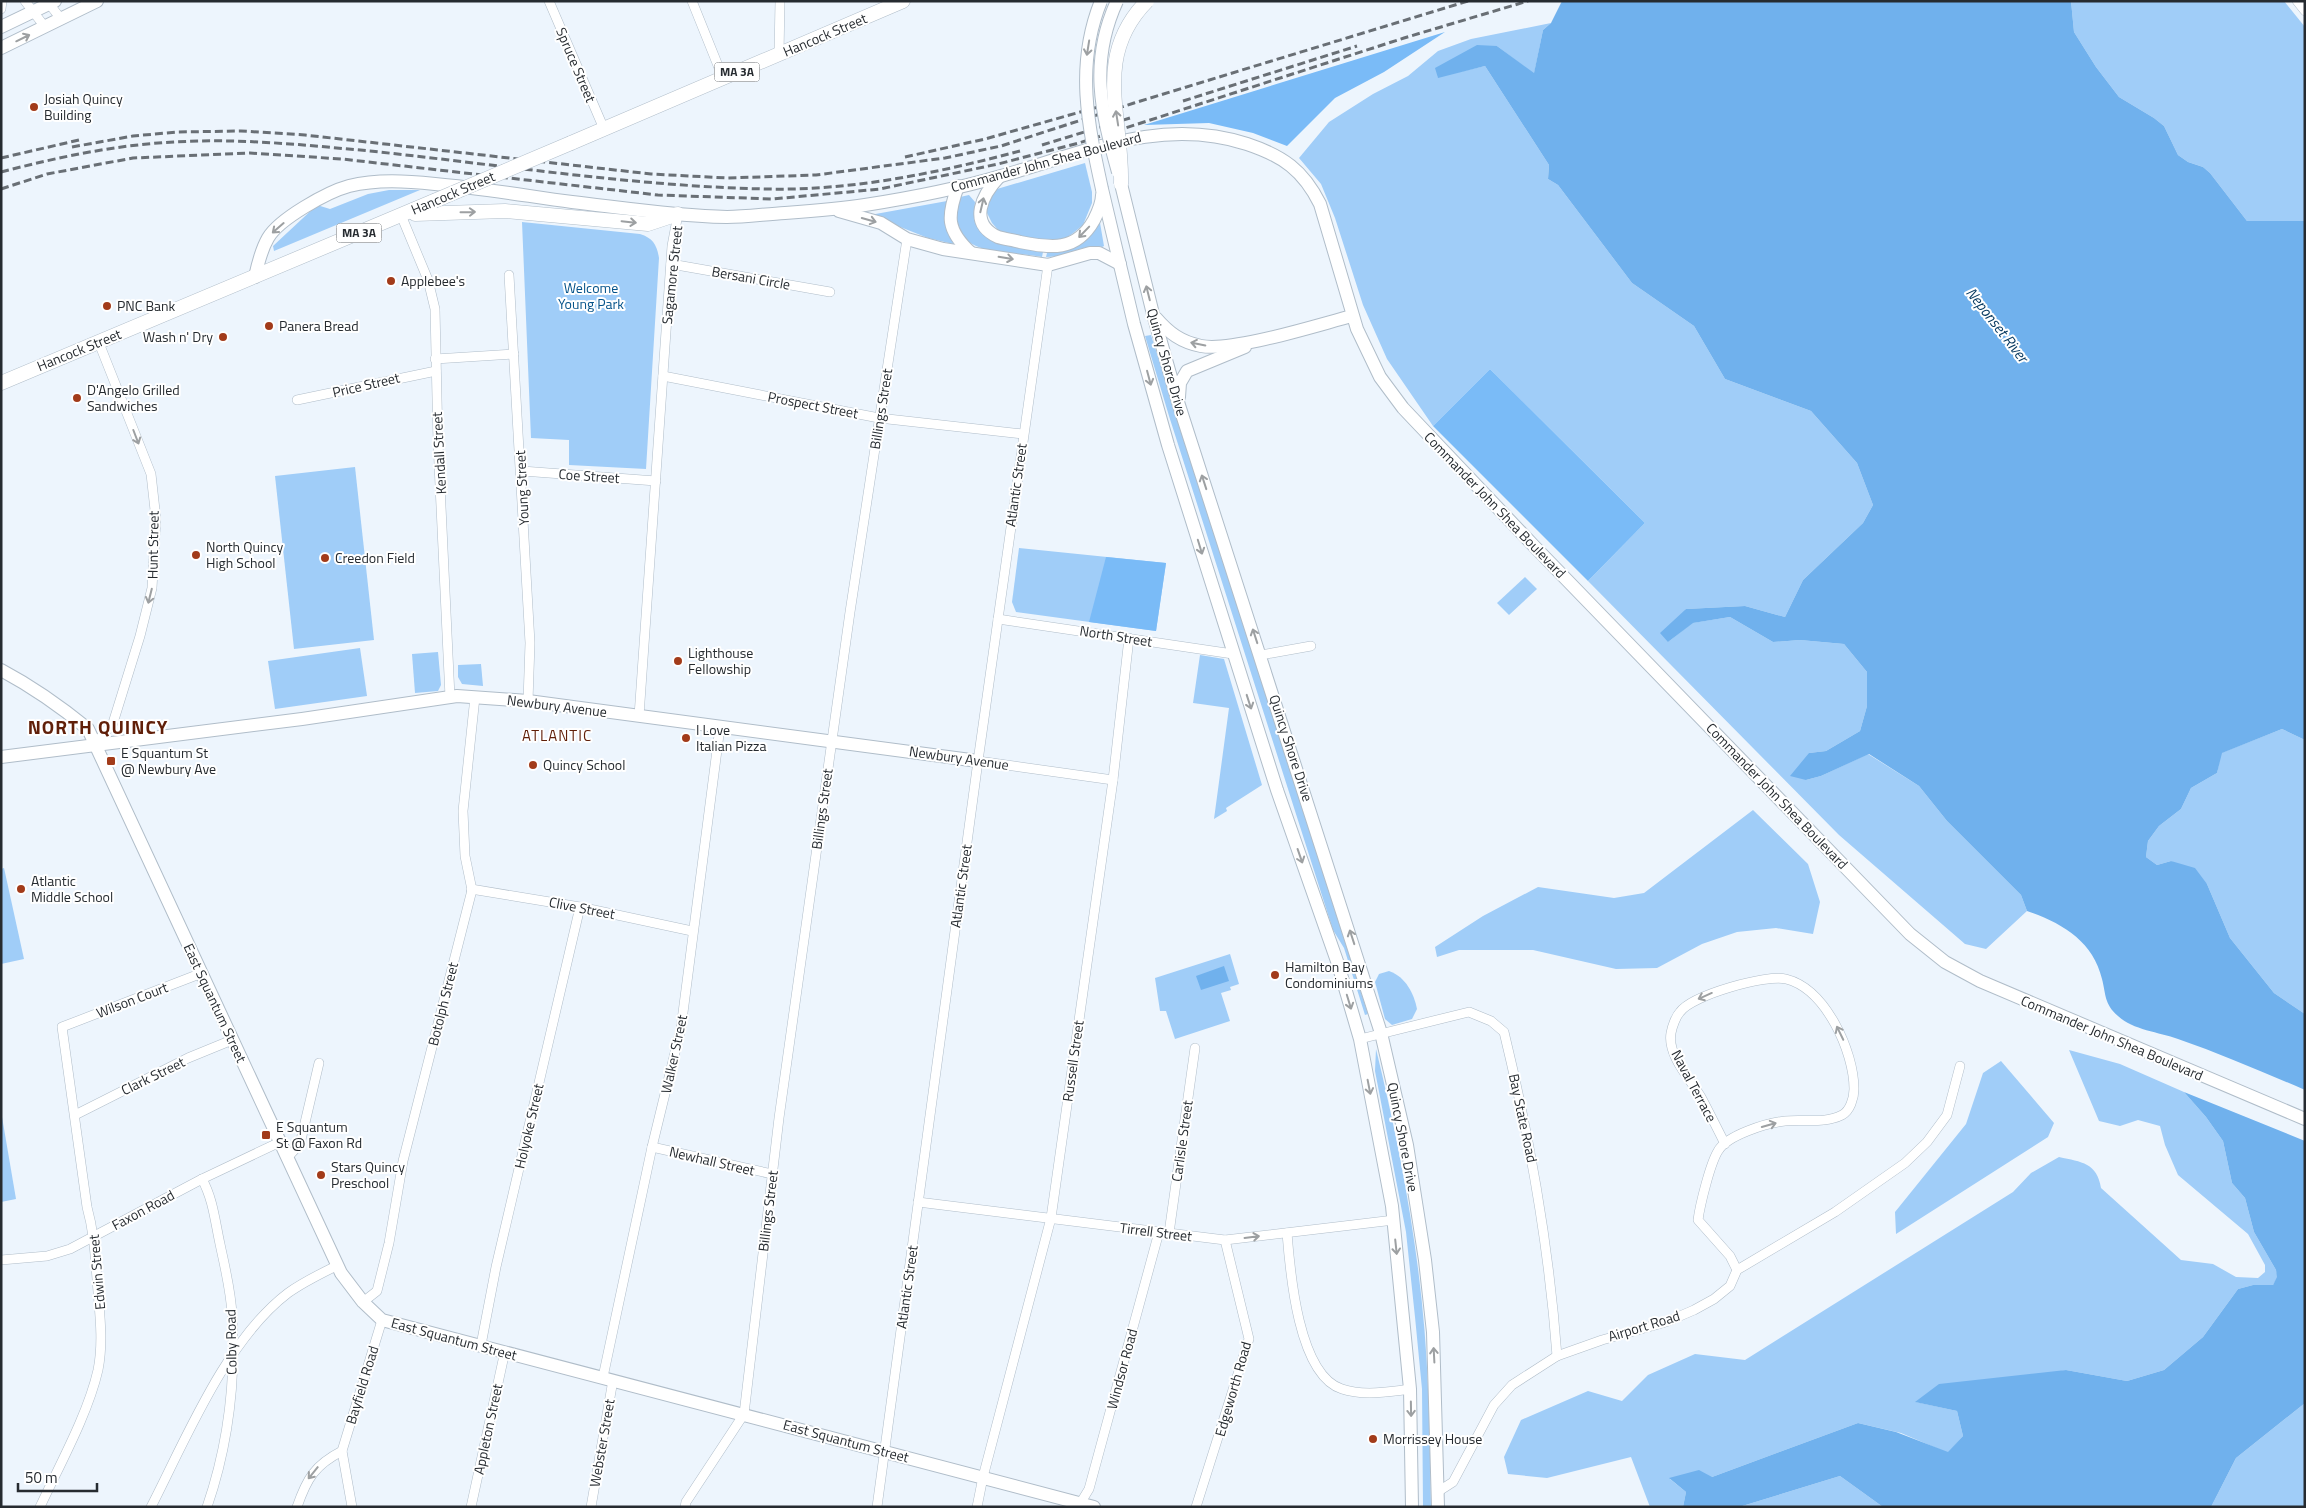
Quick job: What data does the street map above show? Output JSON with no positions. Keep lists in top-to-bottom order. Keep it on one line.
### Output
{"streets":{"main road":["Hancock Street","MA 3A","Commander John Shea Boulevard","Sagamore Street","Quincy Shore Drive","Newbury Avenue","East Squantum Street"],"street":["Spruce Street","Bersani Circle","Price Street","Prospect Street","Billings Street","Kendall Street","Coe Street","Atlantic Street","Young Street","Hunt Street","North Street","Clive Street","Wilson Court","Botolph Street","Walker Street","Russell Street","Clark Street","Naval Terrace","Bay State Road","Holyoke Street","Carlisle Street","Newhall Street","Faxon Road","Tirrell Street","Edwin Street","Airport Road","Colby Road","Windsor Road","Bayfield Road","Edgeworth Road","Appleton Street","Webster Street"]},"crossings":[["Hancock Street","Spruce Street"],["Hancock Street","Sagamore Street"],["Hancock Street","Kendall Street"],["Hancock Street","Hunt Street"],["Commander John Shea Boulevard","Sagamore Street"],["Sagamore Street","Bersani Circle"],["Sagamore Street","Prospect Street"],["Sagamore Street","Coe Street"],["Sagamore Street","Newbury Avenue"],["Quincy Shore Drive","North Street"],["Quincy Shore Drive","Bay State Road"],["Quincy Shore Drive","Tirrell Street"],["Quincy Shore Drive","Airport Road"],["Price Street","Kendall Street"],["Prospect Street","Billings Street"],["Prospect Street","Atlantic Street"],["Billings Street","Newbury Avenue"],["Billings Street","East Squantum Street"],["Billings Street","Newhall Street"],["Kendall Street","Newbury Avenue"],["Coe Street","Young Street"],["Atlantic Street","North Street"],["Atlantic Street","Newbury Avenue"],["Atlantic Street","East Squantum Street"],["Atlantic Street","Tirrell Street"],["Young Street","Newbury Avenue"],["Hunt Street","Newbury Avenue"],["Hunt Street","East Squantum Street"],["North Street","Russell Street"],["Newbury Avenue","East Squantum Street"],["Newbury Avenue","Botolph Street"],["Newbury Avenue","Walker Street"],["Newbury Avenue","Russell Street"],["Clive Street","Botolph Street"],["Clive Street","Walker Street"],["Clive Street","Holyoke Street"],["Wilson Court","East Squantum Street"],["Wilson Court","Edwin Street"],["East Squantum Street","Botolph Street"],["East Squantum Street","Walker Street"],["East Squantum Street","Russell Street"],["East Squantum Street","Clark Street"],["East Squantum Street","Holyoke Street"],["East Squantum Street","Faxon Road"],["East Squantum Street","Windsor Road"],["East Squantum Street","Bayfield Road"],["East Squantum Street","Appleton Street"],["East Squantum Street","Webster Street"],["Walker Street","Newhall Street"],["Walker Street","Webster Street"],["Russell Street","Tirrell Street"],["Clark Street","Edwin Street"],["Bay State Road","Airport Road"],["Carlisle Street","Tirrell Street"],["Faxon Road","Edwin Street"],["Faxon Road","Colby Road"],["Tirrell Street","Windsor Road"],["Tirrell Street","Edgeworth Road"]],"one_way":["Hunt Street"],"districts":["NORTH QUINCY","ATLANTIC"],"water":["Neponset River"],"parks":["Welcome Young Park"],"places":{"other":["Josiah Quincy Building","Applebee's","PNC Bank","Panera Bread","Wash n' Dry","D'Angelo Grilled Sandwiches","North Quincy High School","Creedon Field","Lighthouse Fellowship","I Love Italian Pizza","Quincy School","Atlantic Middle School","Hamilton Bay Condominiums","Stars Quincy Preschool","Morrissey House"],"transit":["E Squantum St @ Newbury Ave","E Squantum St @ Faxon Rd"]},"scale_bar":"50 m"}
